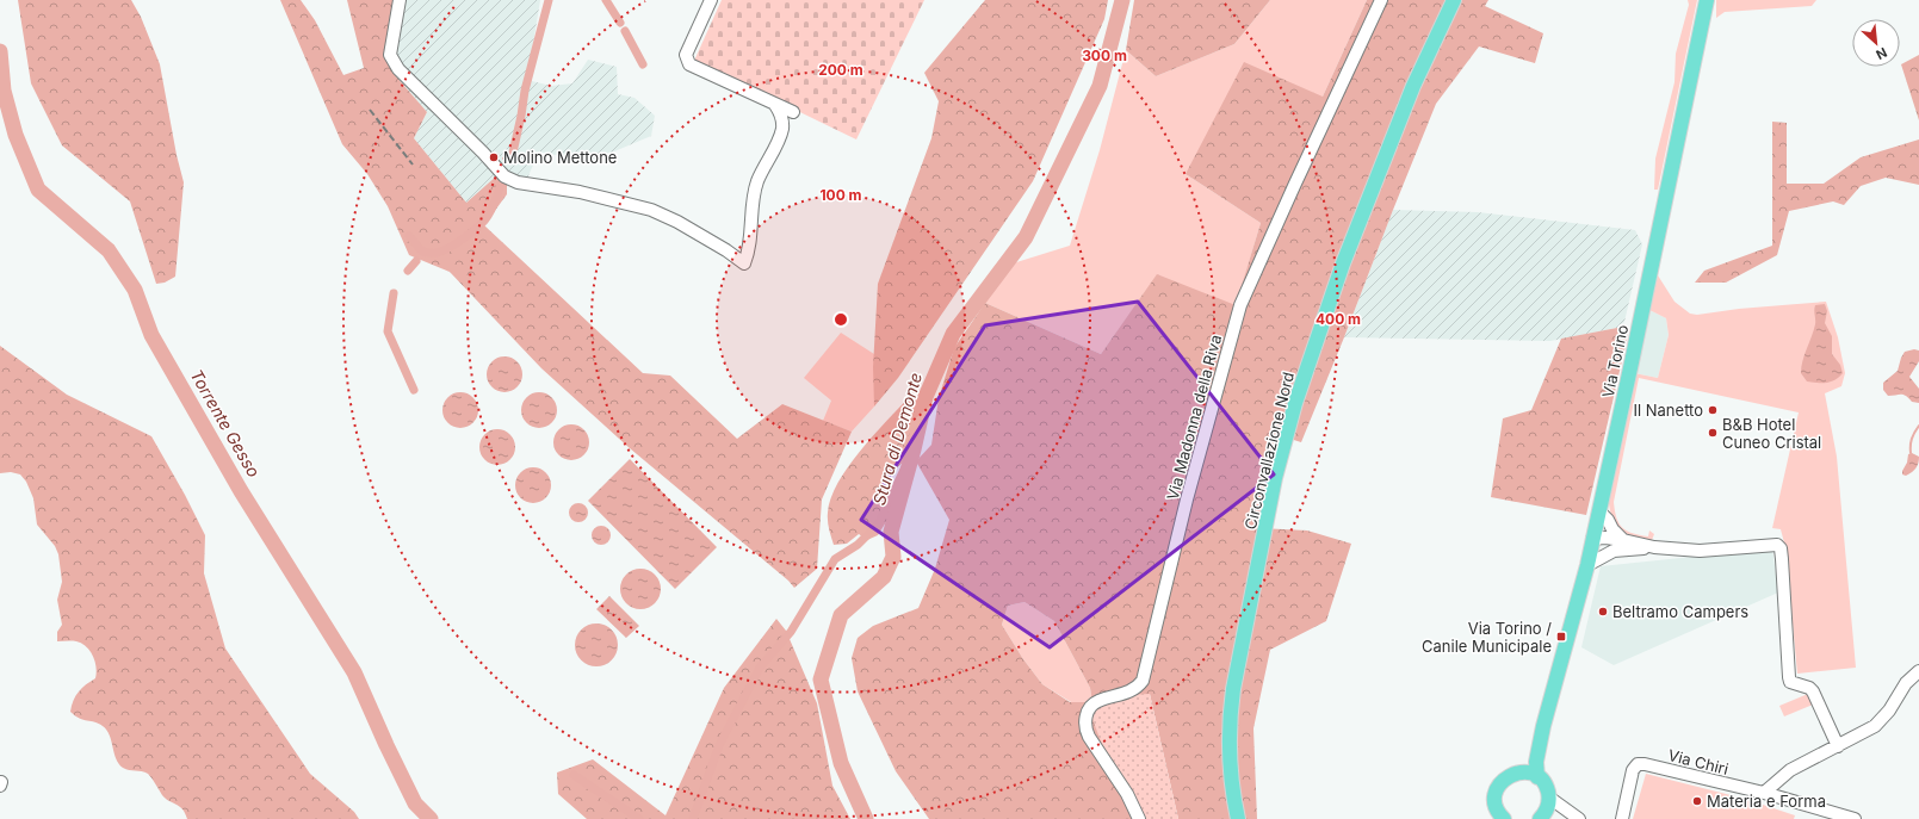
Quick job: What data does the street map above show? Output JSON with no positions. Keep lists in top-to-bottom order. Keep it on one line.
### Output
{"streets":{"main road":["Via Torino","Circonvallazione Nord"],"street":["Via Madonna della Riva","Via Chiri"]},"water":["Torrente Gesso","Stura di Demonte"],"places":{"other":["Molino Mettone","Il Nanetto","B&B Hotel Cuneo Cristal","Beltramo Campers","Materia e Forma"],"transit":["Via Torino / Canile Municipale"]},"north":"bottom right","rings":["300 m","200 m","100 m","400 m"]}
